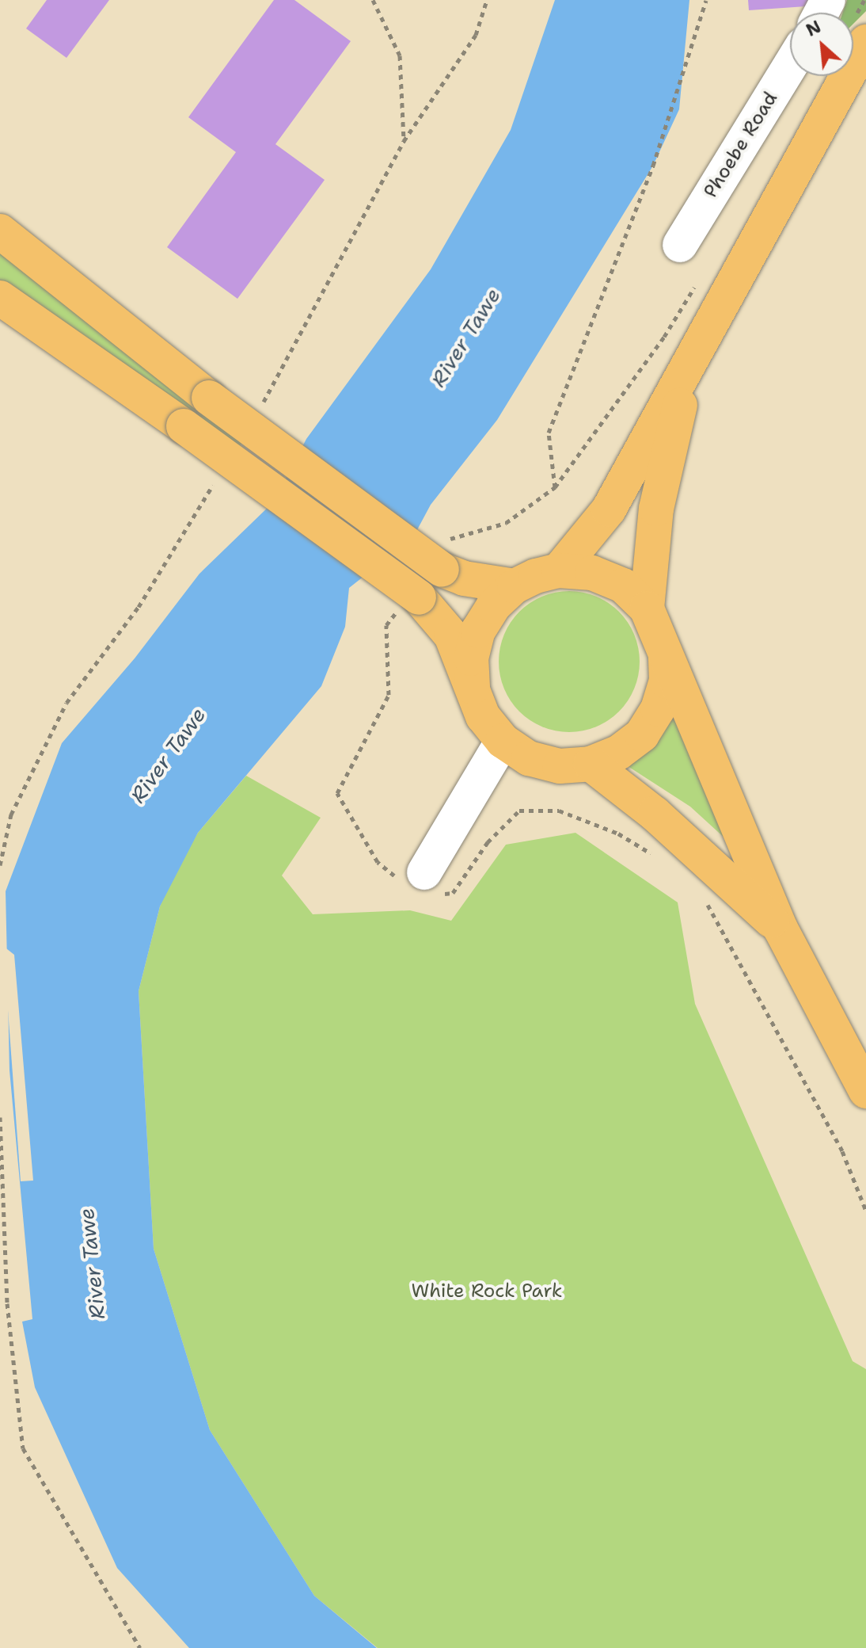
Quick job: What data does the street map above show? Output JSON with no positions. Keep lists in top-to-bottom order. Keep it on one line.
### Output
{"streets":{"street":["Phoebe Road"]},"water":["River Tawe"],"parks":["White Rock Park"],"north":"top left"}
